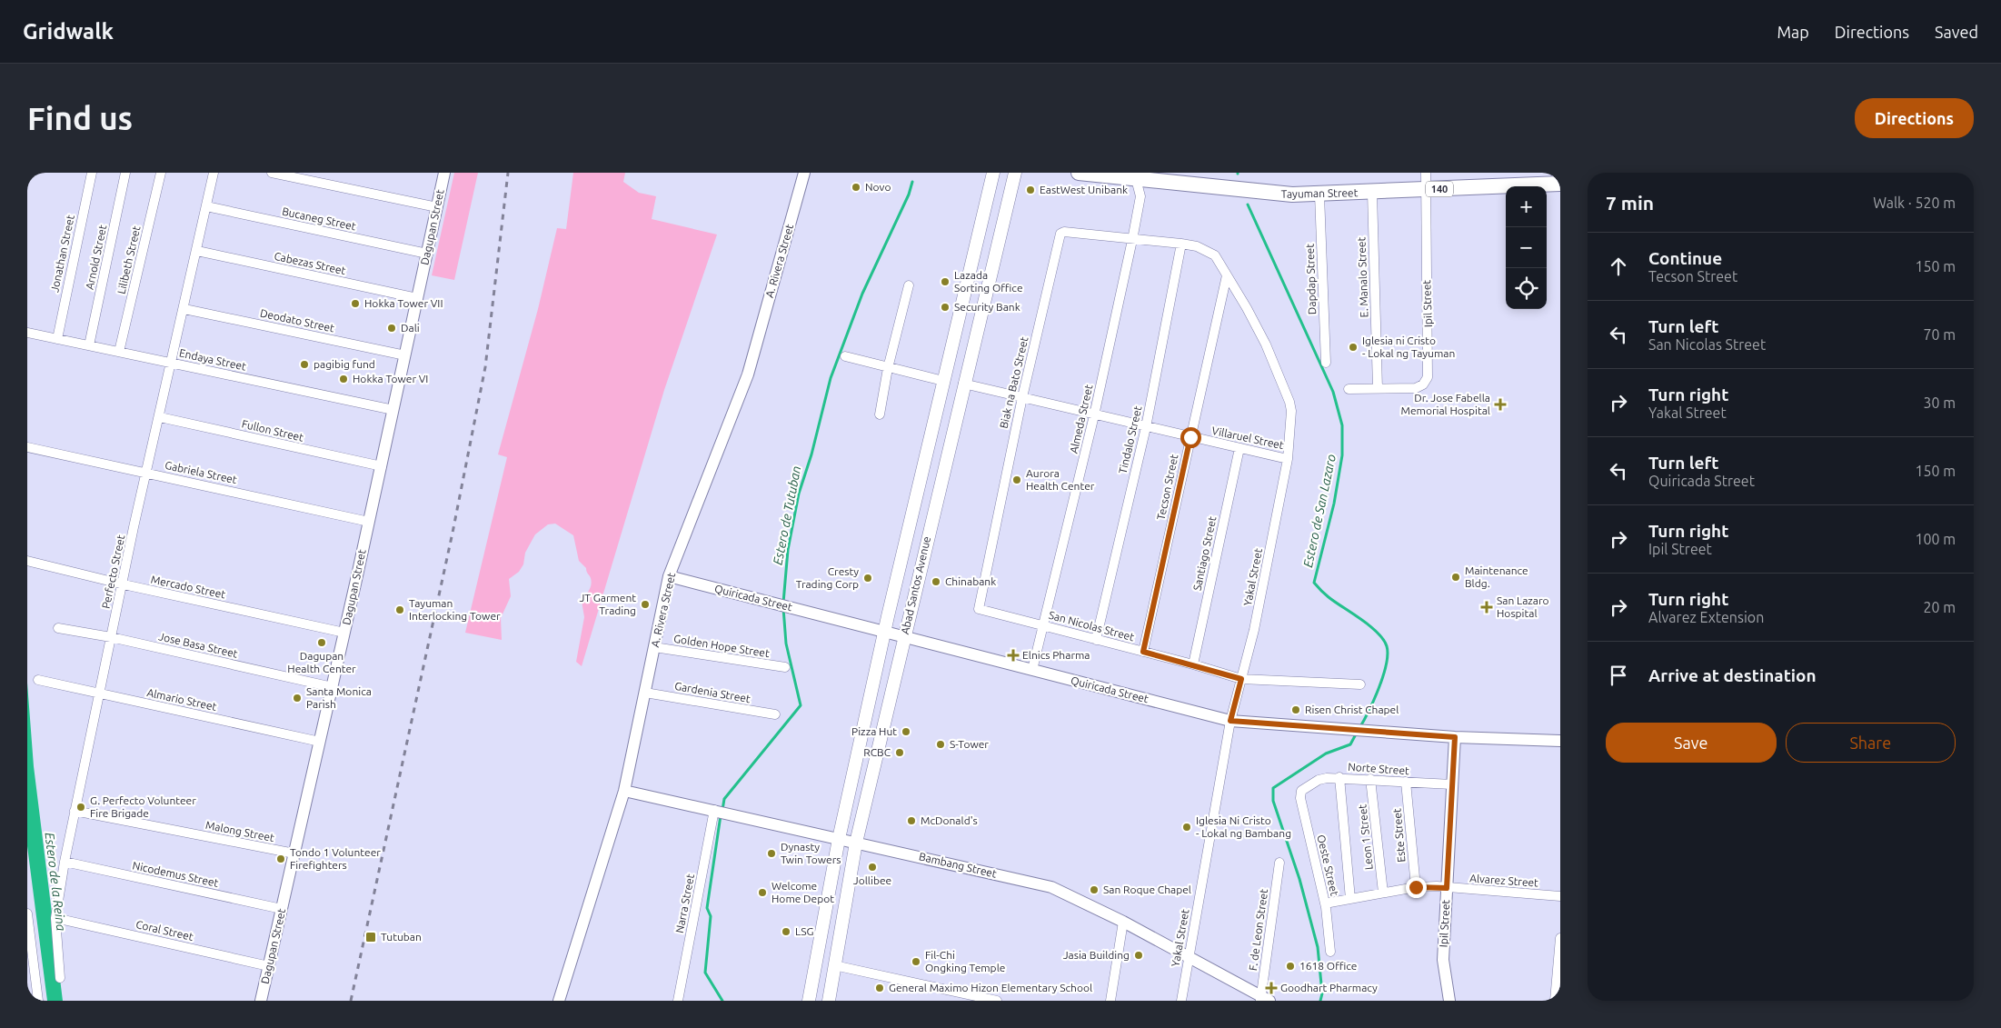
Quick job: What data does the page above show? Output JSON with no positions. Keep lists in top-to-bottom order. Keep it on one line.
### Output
{"streets":{"main road":["140","Tayuman Street","Abad Santos Avenue"],"street":["Bucaneg Street","Dagupan Street","Jonathan Street","Arnold Street","Lilibeth Street","A. Rivera Street","Cabezas Street","E. Manalo Street","Dapdap Street","Ipil Street","Deodato Street","Endaya Street","Biak na Bato Street","Almeda Street","Fullon Street","Villaruel Street","Tindalo Street","Gabriela Street","Tecson Street","Santiago Street","Perfecto Street","Yakal Street","Mercado Street","Quiricada Street","San Nicolas Street","Jose Basa Street","Golden Hope Street","Gardenia Street","Almario Street","Norte Street","Malong Street","Este Street","Leon 1 Street","Bambang Street","Oeste Street","Nicodemus Street","Alvarez Street","Narra Street","F. de Leon Street","Coral Street"]},"crossings":[["Tayuman Street","E. Manalo Street"],["Tayuman Street","Dapdap Street"],["Tayuman Street","Ipil Street"],["Tayuman Street","Almeda Street"],["Bucaneg Street","Dagupan Street"],["Bucaneg Street","Perfecto Street"],["Dagupan Street","Cabezas Street"],["Dagupan Street","Deodato Street"],["Dagupan Street","Endaya Street"],["Dagupan Street","Fullon Street"],["Dagupan Street","Gabriela Street"],["Dagupan Street","Mercado Street"],["Dagupan Street","Jose Basa Street"],["Dagupan Street","Almario Street"],["Dagupan Street","Malong Street"],["Dagupan Street","Nicodemus Street"],["Dagupan Street","Coral Street"],["Jonathan Street","Endaya Street"],["Arnold Street","Endaya Street"],["Lilibeth Street","Endaya Street"],["A. Rivera Street","Quiricada Street"],["A. Rivera Street","Golden Hope Street"],["A. Rivera Street","Gardenia Street"],["A. Rivera Street","Bambang Street"],["Cabezas Street","Perfecto Street"],["E. Manalo Street","Ipil Street"],["Ipil Street","Quiricada Street"],["Ipil Street","Norte Street"],["Ipil Street","Alvarez Street"],["Deodato Street","Perfecto Street"],["Endaya Street","Perfecto Street"],["Biak na Bato Street","Almeda Street"],["Biak na Bato Street","Villaruel Street"],["Biak na Bato Street","Yakal Street"],["Biak na Bato Street","San Nicolas Street"],["Almeda Street","Villaruel Street"],["Almeda Street","Yakal Street"],["Almeda Street","Quiricada Street"],["Almeda Street","San Nicolas Street"],["Fullon Street","Perfecto Street"],["Villaruel Street","Tindalo Street"],["Villaruel Street","Tecson Street"],["Villaruel Street","Santiago Street"],["Villaruel Street","Yakal Street"],["Villaruel Street","Abad Santos Avenue"],["Tindalo Street","Yakal Street"],["Tindalo Street","San Nicolas Street"],["Gabriela Street","Perfecto Street"],["Tecson Street","Yakal Street"],["Tecson Street","San Nicolas Street"],["Santiago Street","San Nicolas Street"],["Perfecto Street","Mercado Street"],["Perfecto Street","Jose Basa Street"],["Perfecto Street","Almario Street"],["Perfecto Street","Malong Street"],["Perfecto Street","Nicodemus Street"],["Perfecto Street","Coral Street"],["Yakal Street","Quiricada Street"],["Yakal Street","San Nicolas Street"],["Yakal Street","Bambang Street"],["Abad Santos Avenue","Quiricada Street"],["Abad Santos Avenue","Bambang Street"],["Norte Street","Este Street"],["Norte Street","Leon 1 Street"],["Norte Street","Oeste Street"],["Este Street","Alvarez Street"],["Leon 1 Street","Alvarez Street"],["Bambang Street","Narra Street"],["Bambang Street","F. de Leon Street"],["Oeste Street","Alvarez Street"]],"water":["Estero de San Lazaro","Estero de Tutuban","Estero de la Reina"],"places":{"other":["Novo","EastWest Unibank","Lazada Sorting Office","Hokka Tower VII","Security Bank","Dali","Iglesia ni Cristo - Lokal ng Tayuman","pagibig fund","Hokka Tower VI","Aurora Health Center","Maintenance Bldg.","Cresty Trading Corp","Chinabank","JT Garment Trading","Tayuman Interlocking Tower","Dagupan Health Center","Santa Monica Parish","Risen Christ Chapel","Pizza Hut","S-Tower","RCBC","G. Perfecto Volunteer Fire Brigade","McDonald's","Iglesia Ni Cristo - Lokal ng Bambang","Dynasty Twin Towers","Tondo 1 Volunteer Firefighters","Jollibee","San Roque Chapel","Welcome Home Depot","LSG","Jasia Building","Fil-Chi Ongking Temple","1618 Office","General Maximo Hizon Elementary School"],"health":["Dr. Jose Fabella Memorial Hospital","San Lazaro Hospital","Elnics Pharma","Goodhart Pharmacy"],"transit":["Tutuban"]},"page":{"header":"Gridwalk","nav":["Map","Directions","Saved"],"buttons":["Directions",["Save","Share"]],"title":"Find us","heading":["7 min","Walk · 520 m"],"map_buttons":["+","−"],"list":[["Continue","Tecson Street","150 m"],["Turn left","San Nicolas Street","70 m"],["Turn right","Yakal Street","30 m"],["Turn left","Quiricada Street","150 m"],["Turn right","Ipil Street","100 m"],["Turn right","Alvarez Extension","20 m"],"Arrive at destination"]}}
